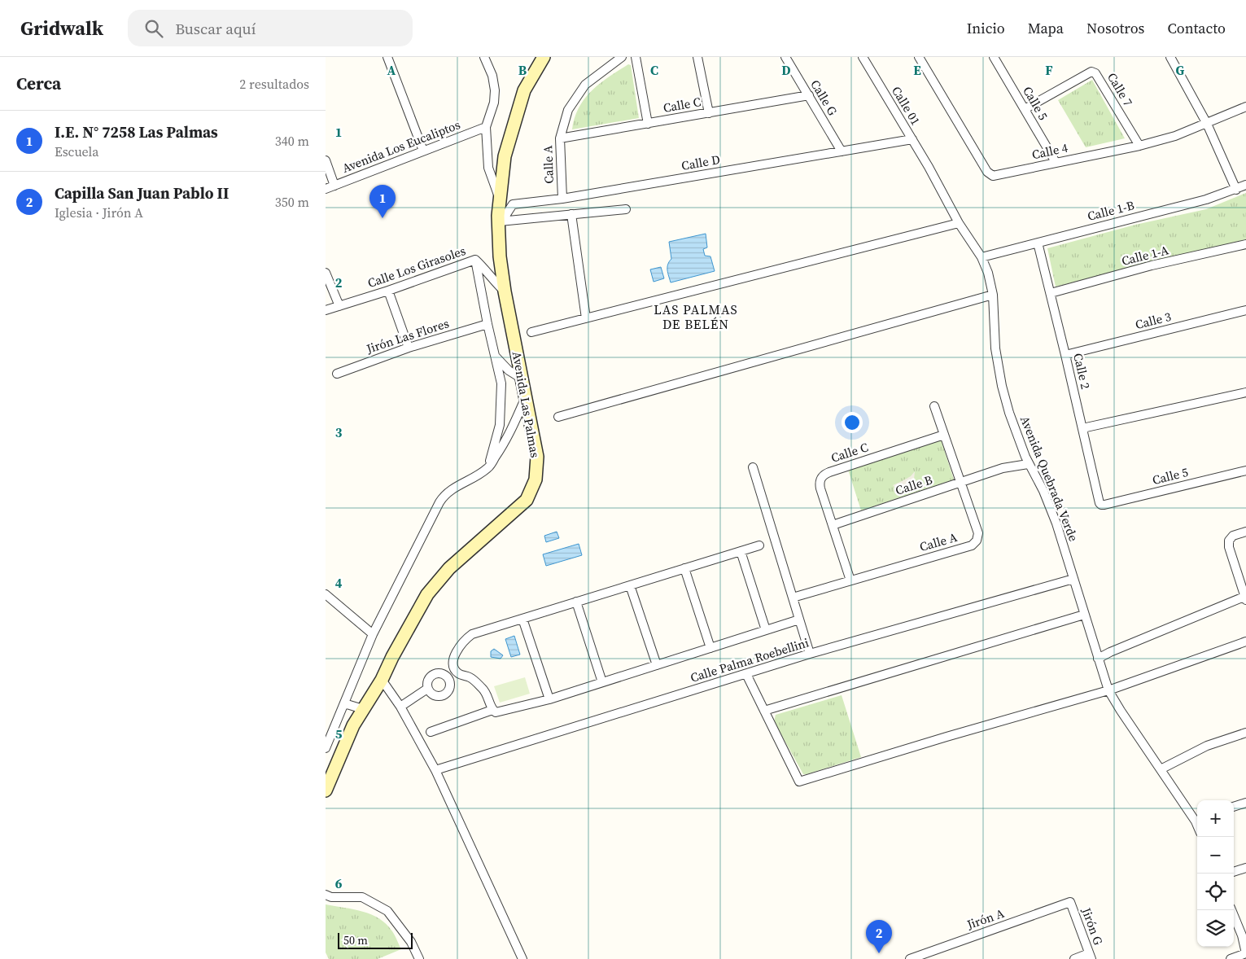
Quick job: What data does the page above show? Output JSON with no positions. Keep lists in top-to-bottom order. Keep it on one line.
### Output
{"streets":{"main road":["Avenida Las Palmas"],"street":["Calle 7","Calle G","Calle 5","Calle C","Calle 01","Avenida Los Eucaliptos","Calle 4","Calle D","Calle A","Calle 1-B","Calle 1-A","Calle Los Girasoles","Calle 3","Jirón Las Flores","Calle 2","Avenida Quebrada Verde","Calle B","Calle Palma Roebellini","Jirón A","Jirón G"]},"crossings":[["Calle 7","Calle 5"],["Calle 7","Calle 4"],["Calle G","Calle C"],["Calle G","Calle D"],["Calle 5","Calle 4"],["Calle 5","Calle 2"],["Calle C","Calle A"],["Calle C","Calle B"],["Calle 01","Calle D"],["Calle 01","Avenida Quebrada Verde"],["Calle D","Calle A"],["Calle D","Avenida Las Palmas"],["Calle A","Calle B"],["Calle 1-B","Calle 2"],["Calle 1-B","Avenida Quebrada Verde"],["Calle 1-A","Calle 2"],["Calle Los Girasoles","Avenida Las Palmas"],["Calle 3","Calle 2"],["Avenida Quebrada Verde","Calle B"],["Avenida Quebrada Verde","Calle Palma Roebellini"],["Jirón A","Jirón G"]],"districts":["LAS PALMAS DE BELÉN"],"scale_bar":"50 m","page":{"header":"Gridwalk","search":"Buscar aquí","nav":["Inicio","Mapa","Nosotros","Contacto"],"heading":["Cerca","2 resultados"],"list":[{"mark":"1","name":"I.E. N° 7258 Las Palmas","note":"Escuela","value":"340 m"},{"mark":"2","name":"Capilla San Juan Pablo II","note":"Iglesia · Jirón A","value":"350 m"}],"pins":["1","2"],"map_buttons":["+","−"],"scale":"50 m"},"grid":{"columns":["A","B","C","D","E","F","G"],"rows":["1","2","3","4","5","6"]}}
